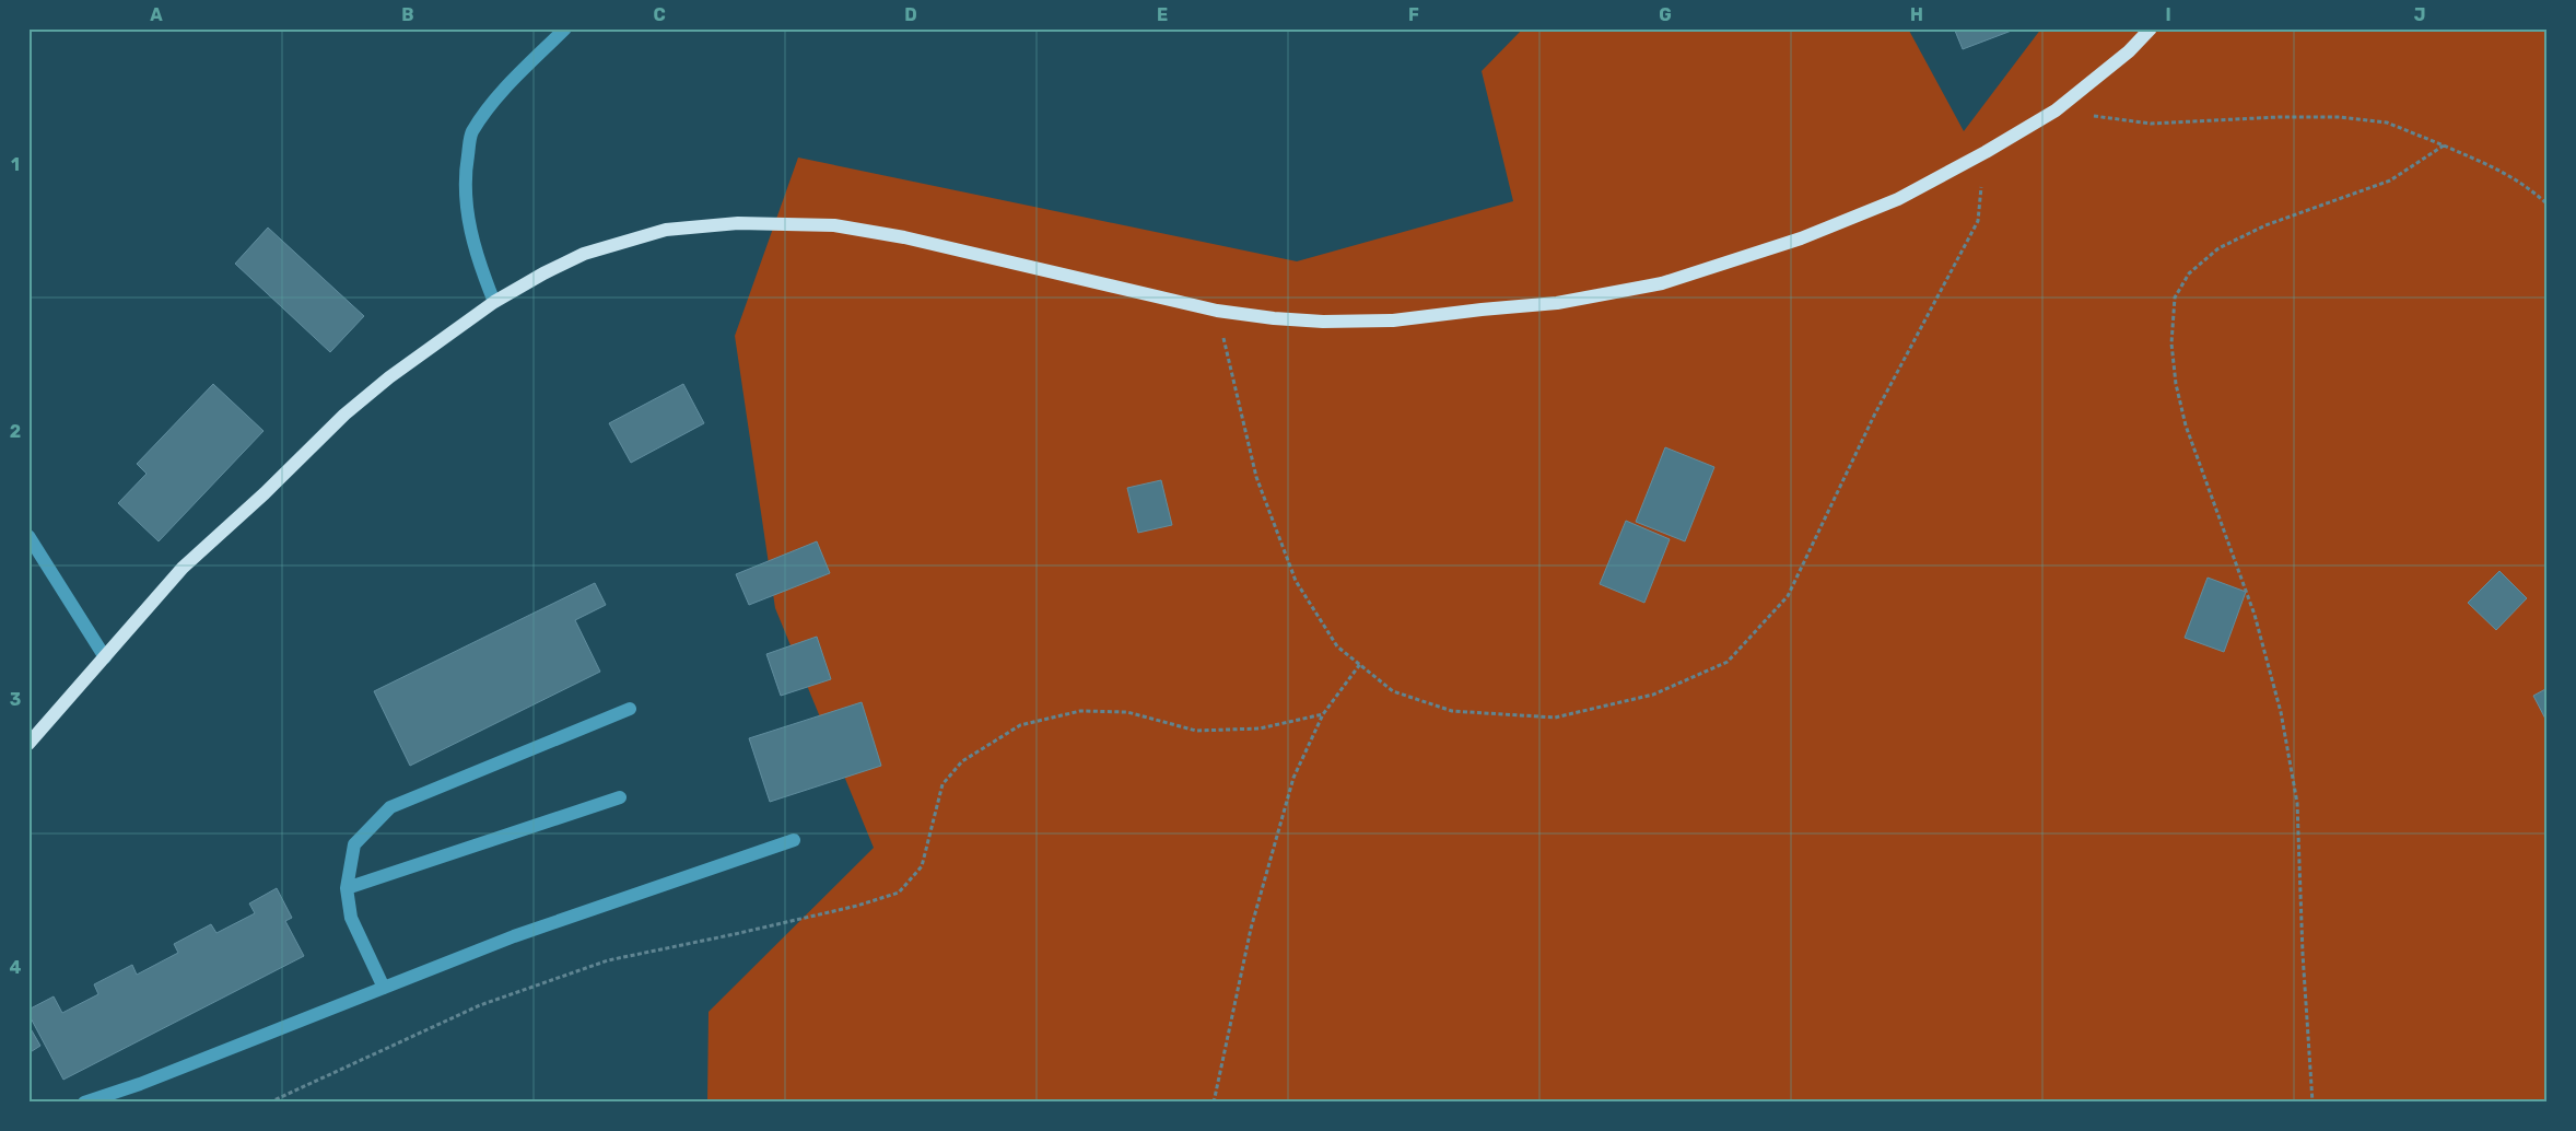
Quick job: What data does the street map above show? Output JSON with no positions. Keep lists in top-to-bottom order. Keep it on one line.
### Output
{"grid":{"columns":["A","B","C","D","E","F","G","H","I","J"],"rows":["1","2","3","4"]}}
